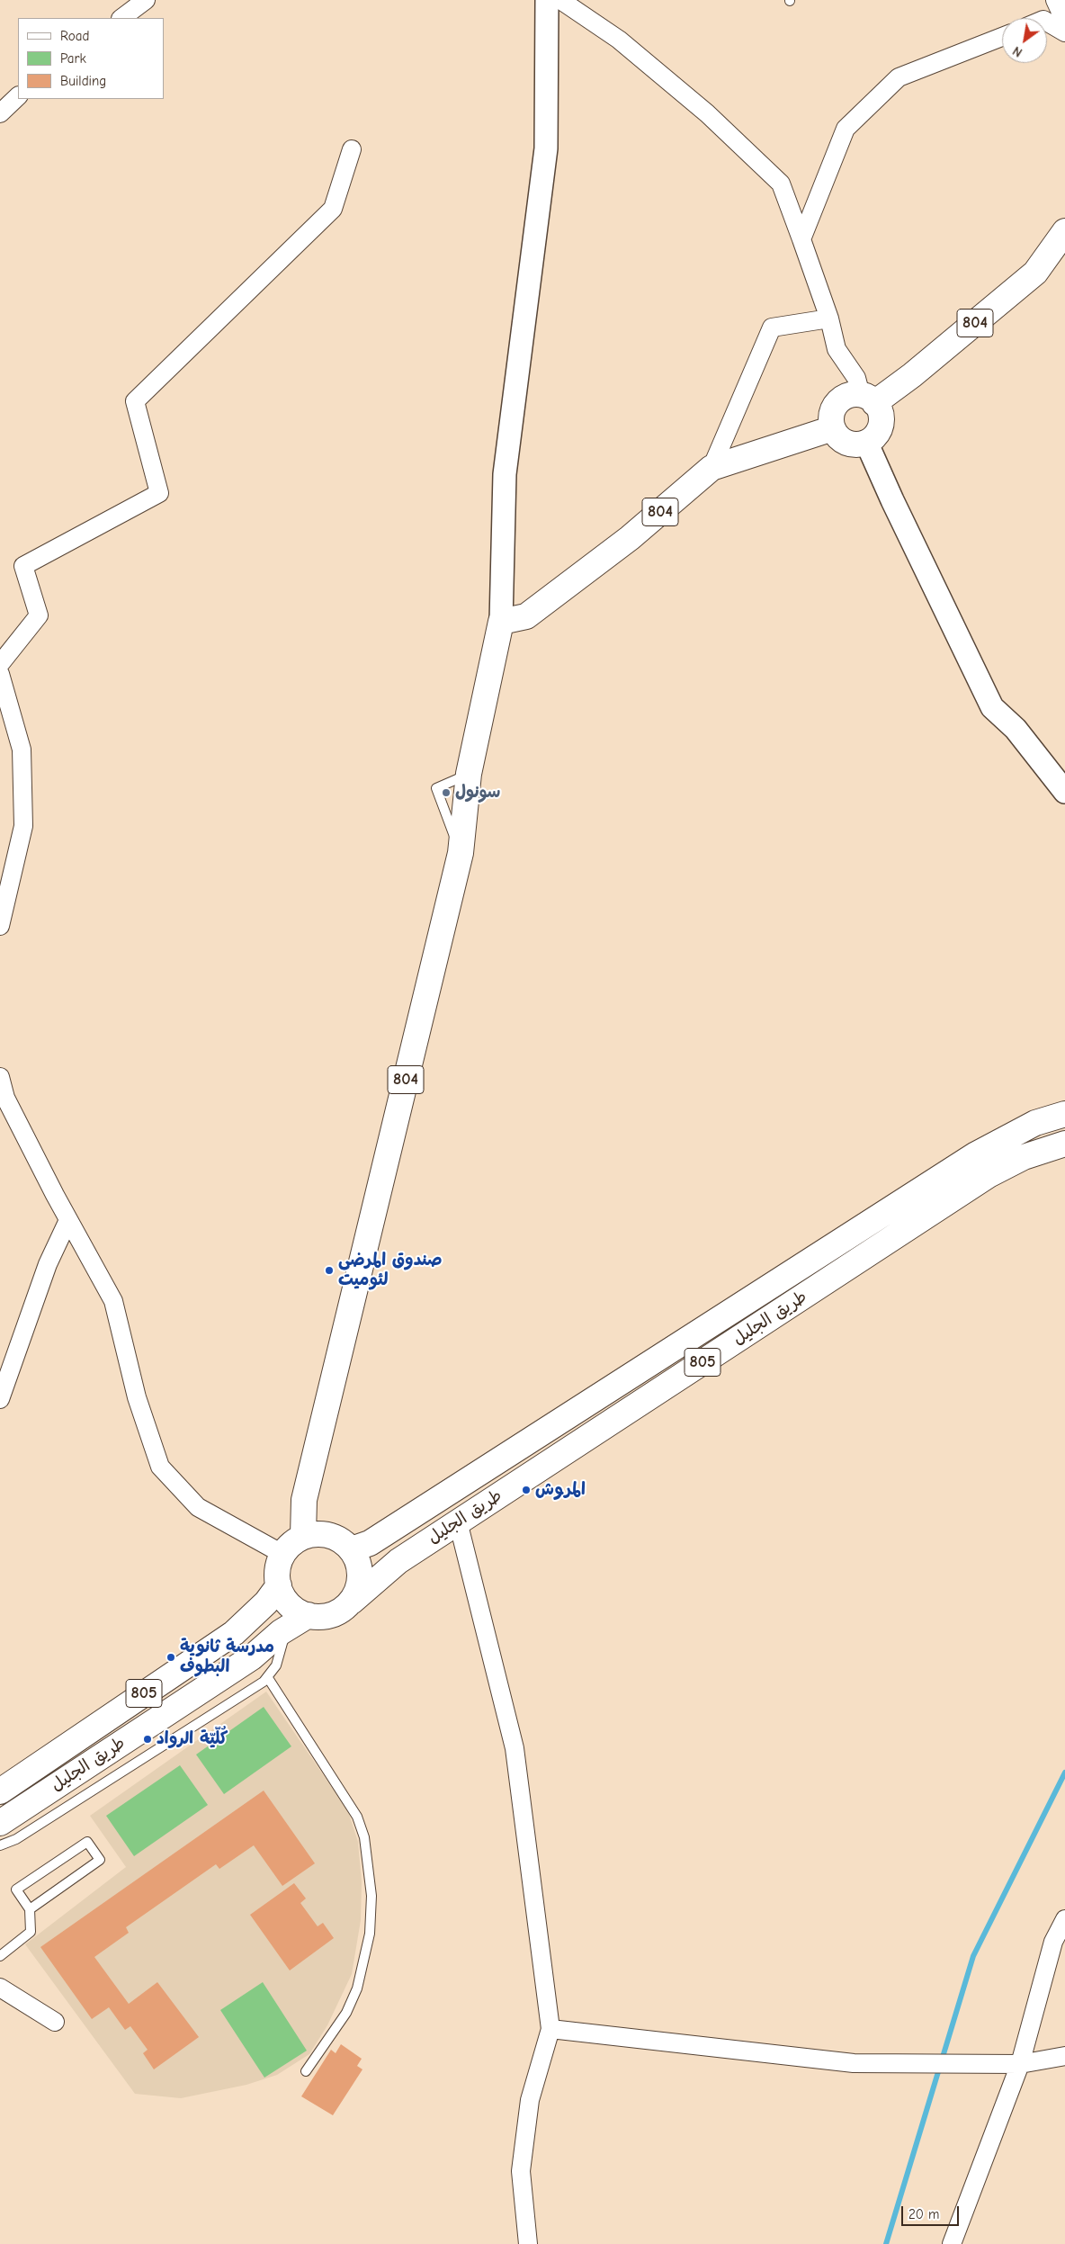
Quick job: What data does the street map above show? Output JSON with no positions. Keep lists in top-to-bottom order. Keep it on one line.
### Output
{"streets":{"main road":["804","طريق الجليل","805"]},"crossings":[["804","طريق الجليل"],["804","805"],["طريق الجليل","805"]],"places":["سونول","صندوق المرضى لئوميت","المروش","مدرسة ثانوية البطوف","كُلّيّة الرواد"],"legend":["Road","Park","Building"],"scale_bar":"20 m","north":"bottom left"}
